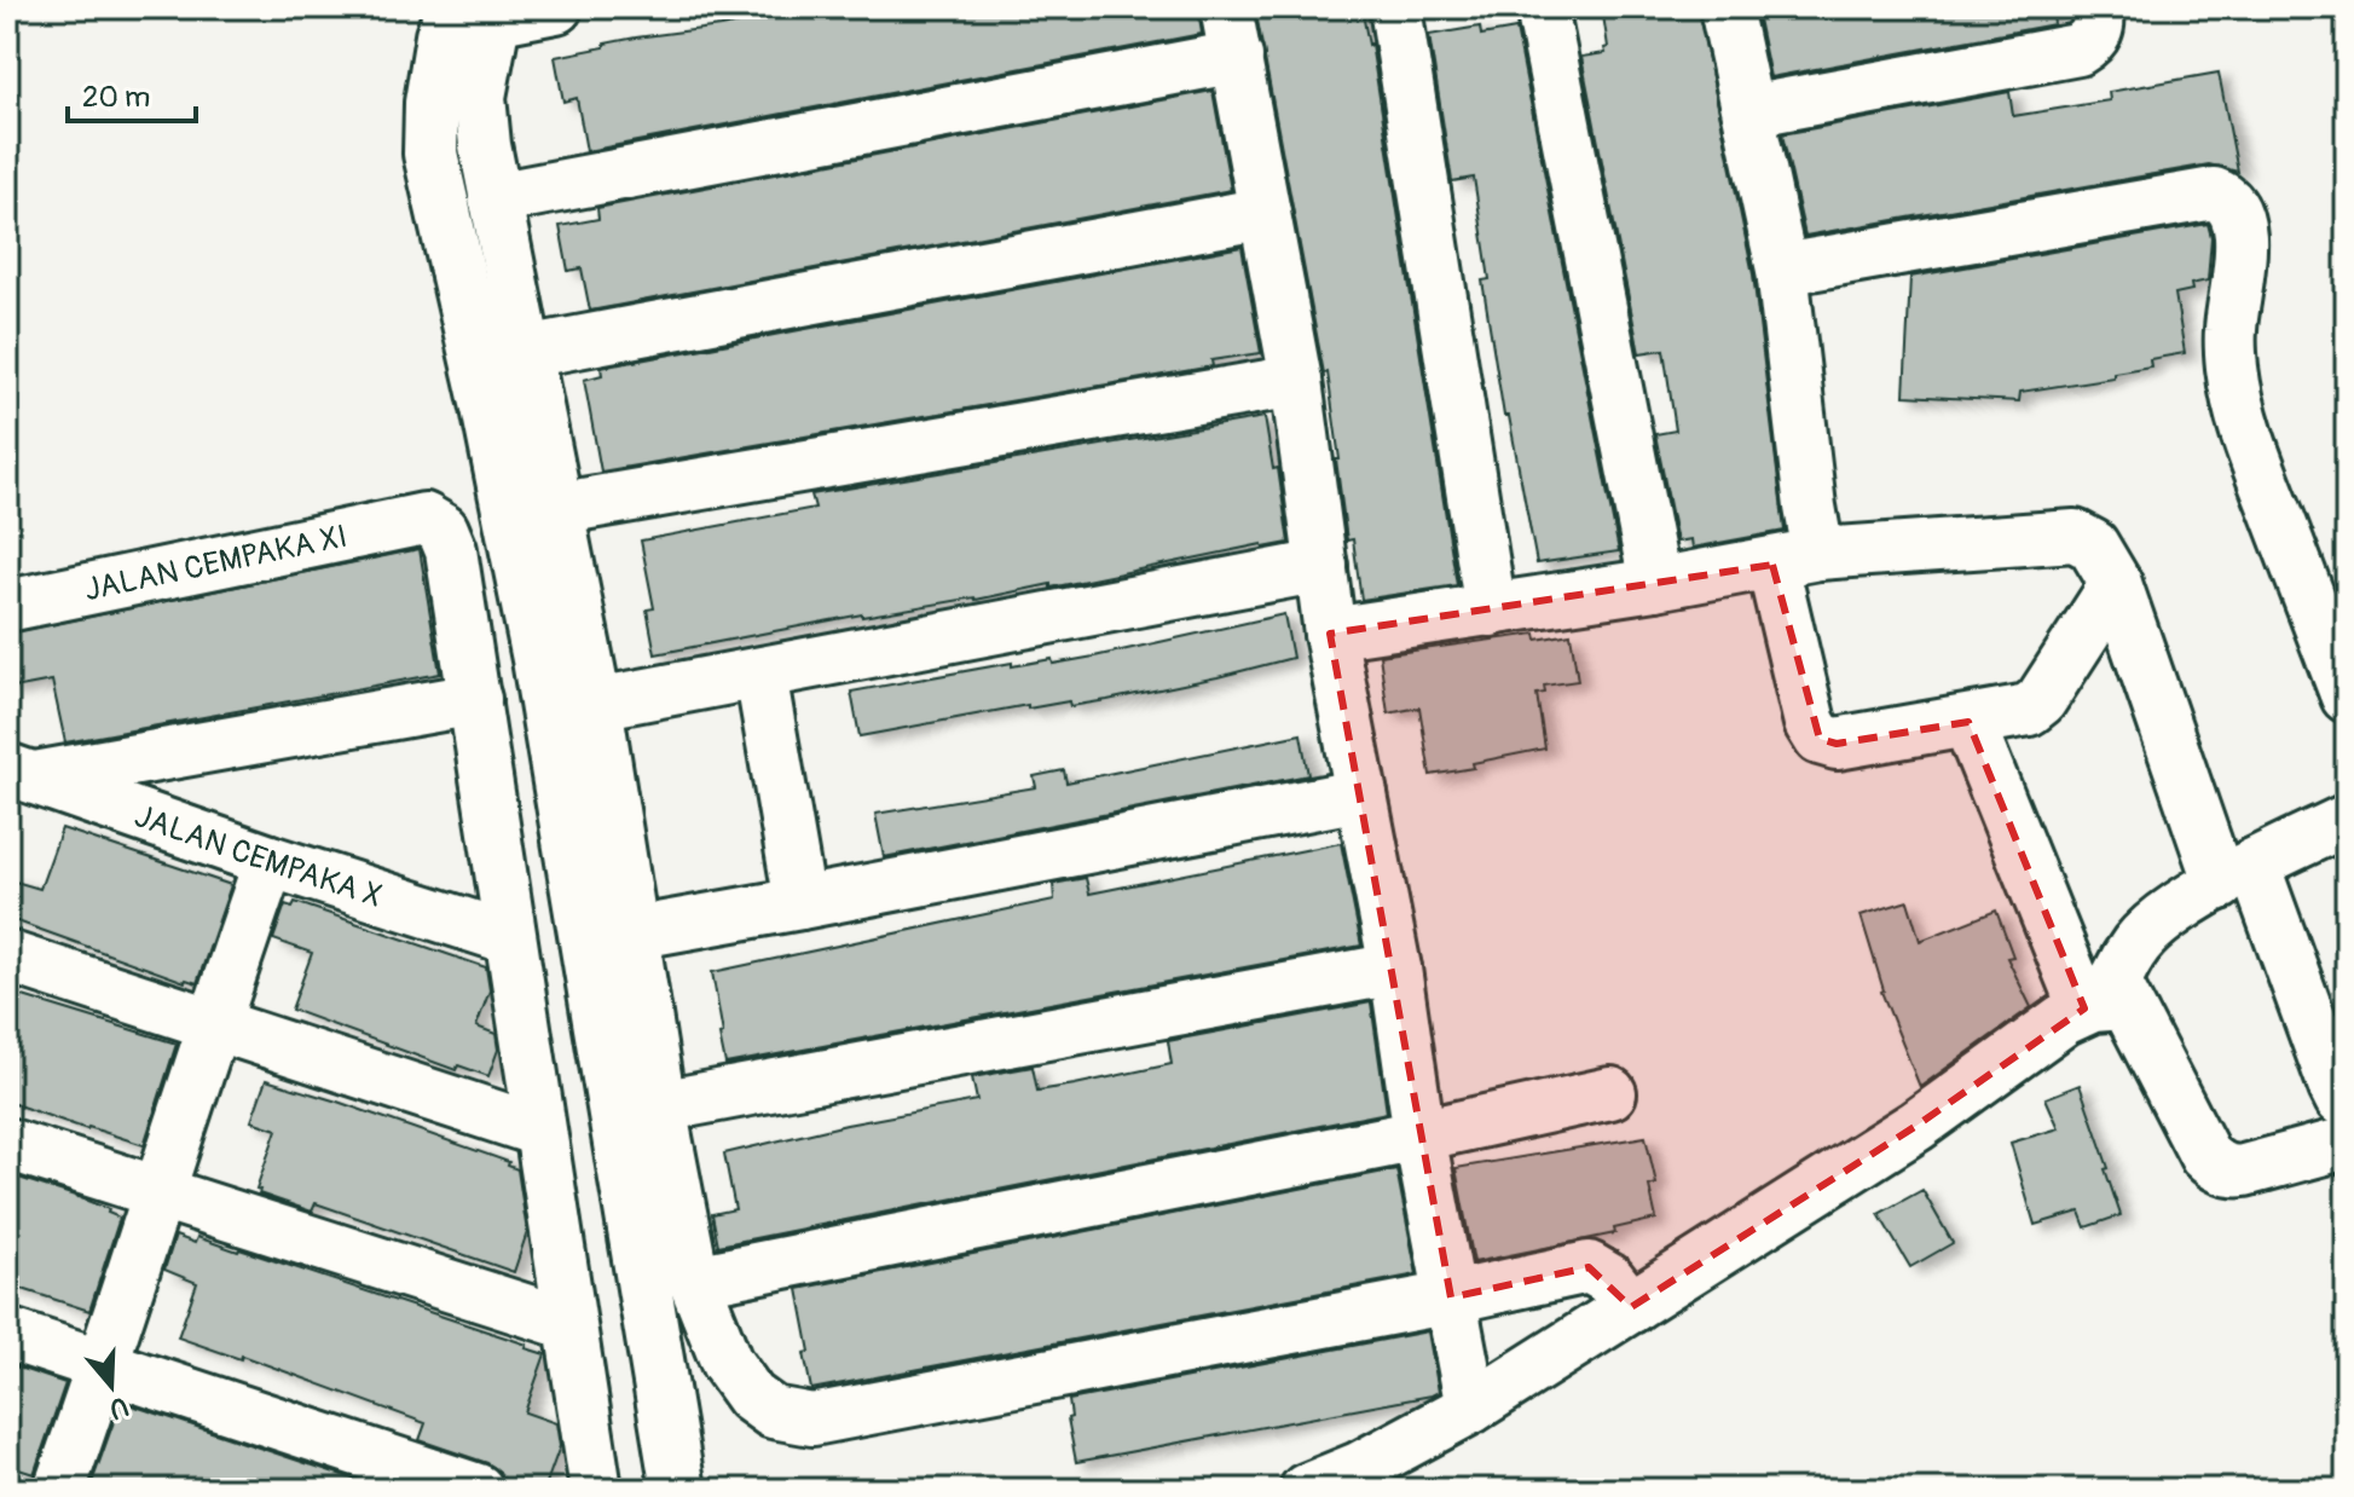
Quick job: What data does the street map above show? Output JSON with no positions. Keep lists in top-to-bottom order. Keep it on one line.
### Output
{"streets":{"street":["JALAN CEMPAKA XI","JALAN CEMPAKA X"]},"scale_bar":"20 m","north":"bottom"}
